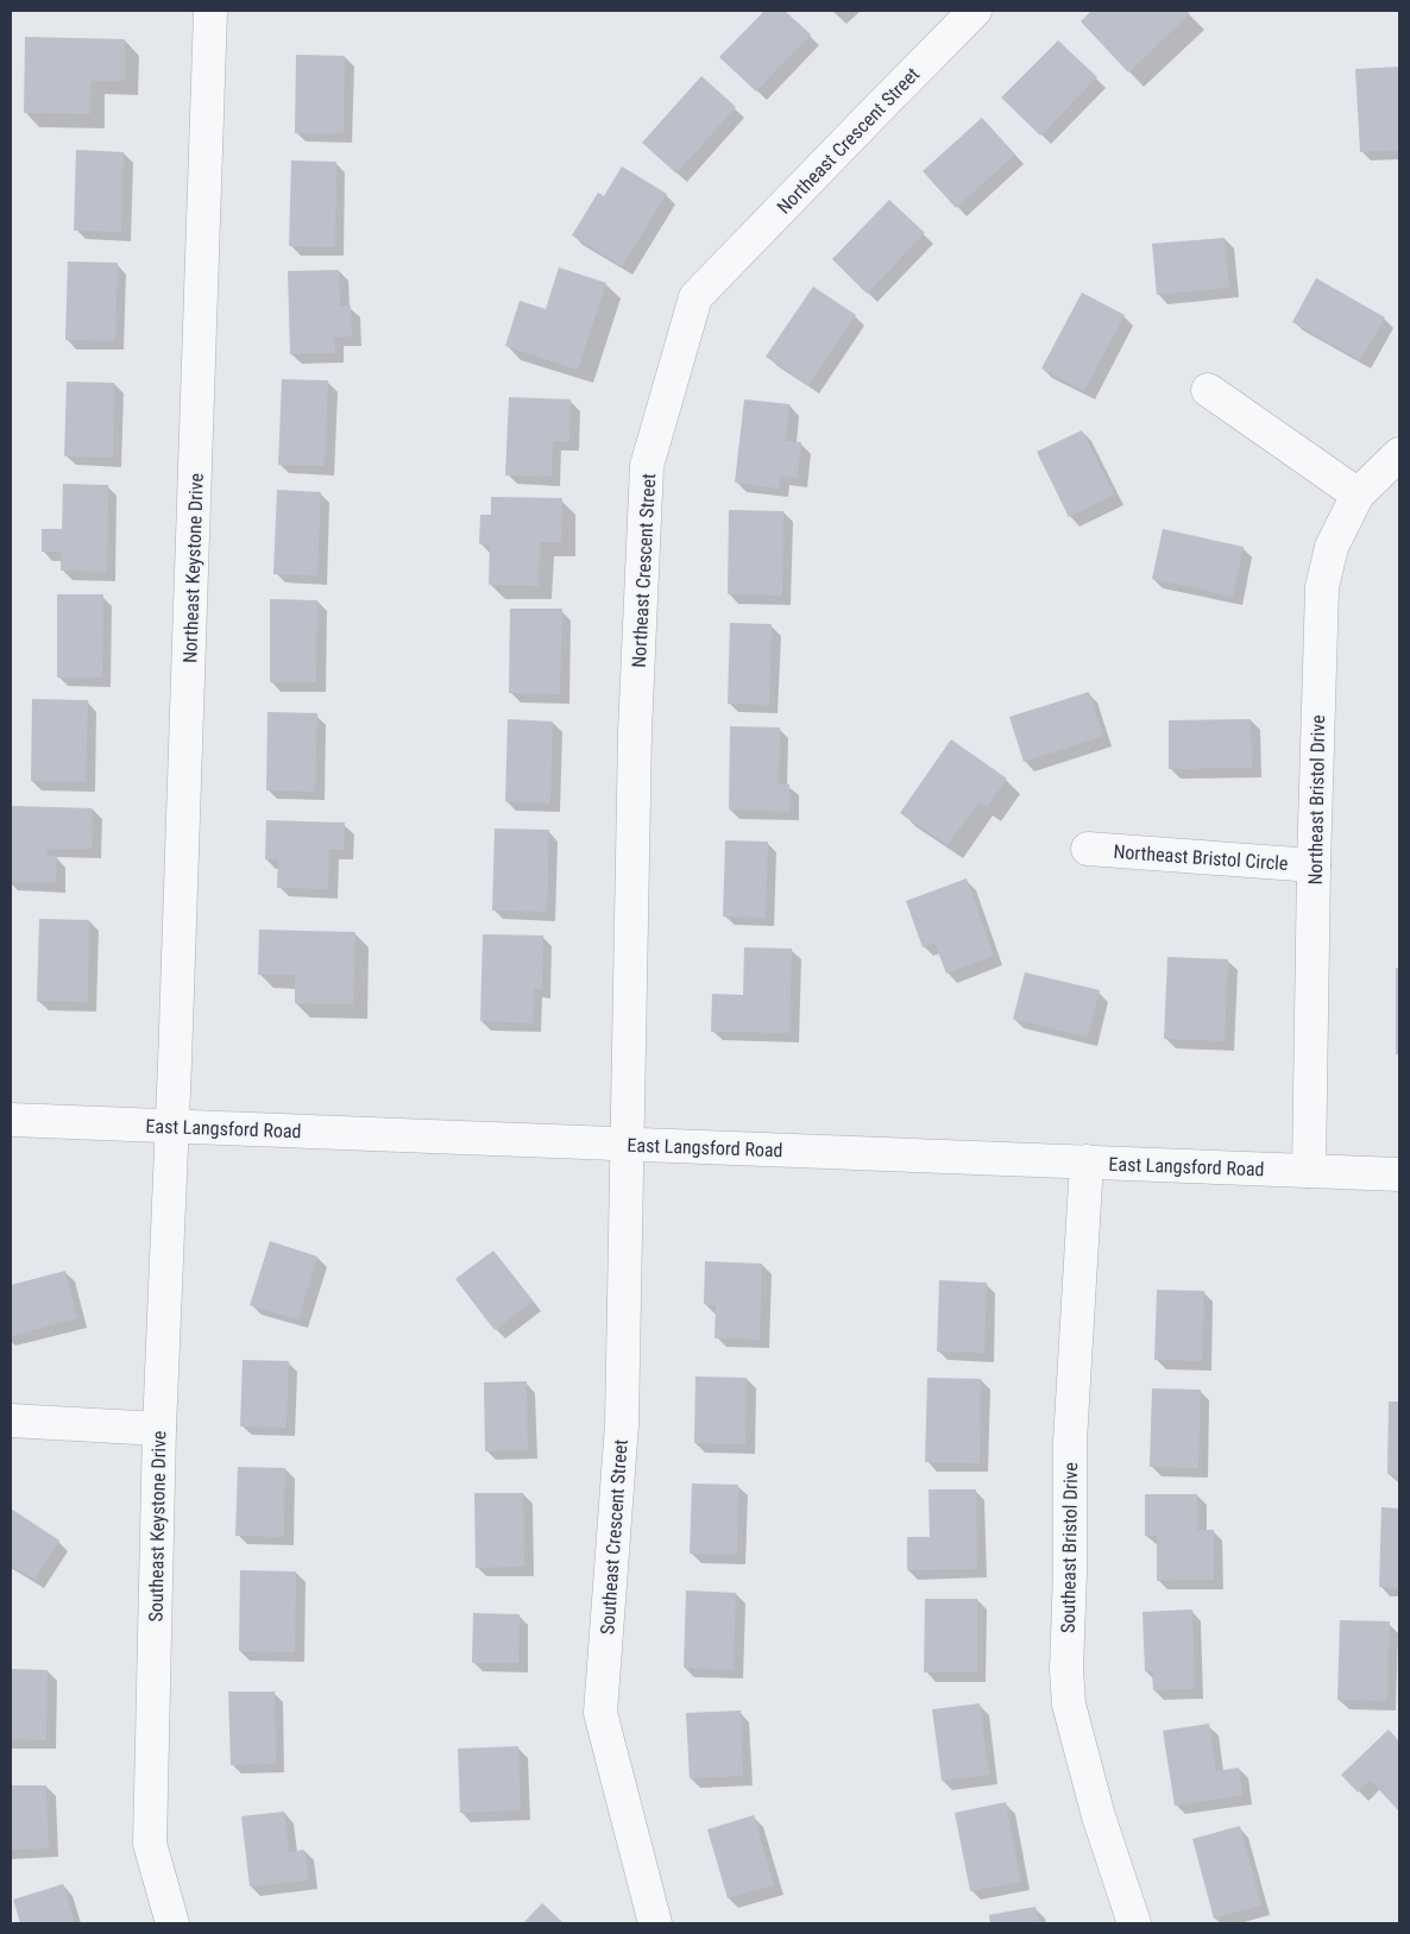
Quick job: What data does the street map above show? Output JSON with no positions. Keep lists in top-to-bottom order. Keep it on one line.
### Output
{"streets":{"street":["Northeast Crescent Street","Northeast Keystone Drive","Northeast Bristol Drive","Northeast Bristol Circle","East Langsford Road","Southeast Keystone Drive","Southeast Crescent Street","Southeast Bristol Drive"]},"crossings":[["Northeast Crescent Street","East Langsford Road"],["Northeast Crescent Street","Southeast Crescent Street"],["Northeast Keystone Drive","East Langsford Road"],["Northeast Keystone Drive","Southeast Keystone Drive"],["Northeast Bristol Drive","Northeast Bristol Circle"],["Northeast Bristol Drive","East Langsford Road"],["East Langsford Road","Southeast Keystone Drive"],["East Langsford Road","Southeast Crescent Street"],["East Langsford Road","Southeast Bristol Drive"]]}
